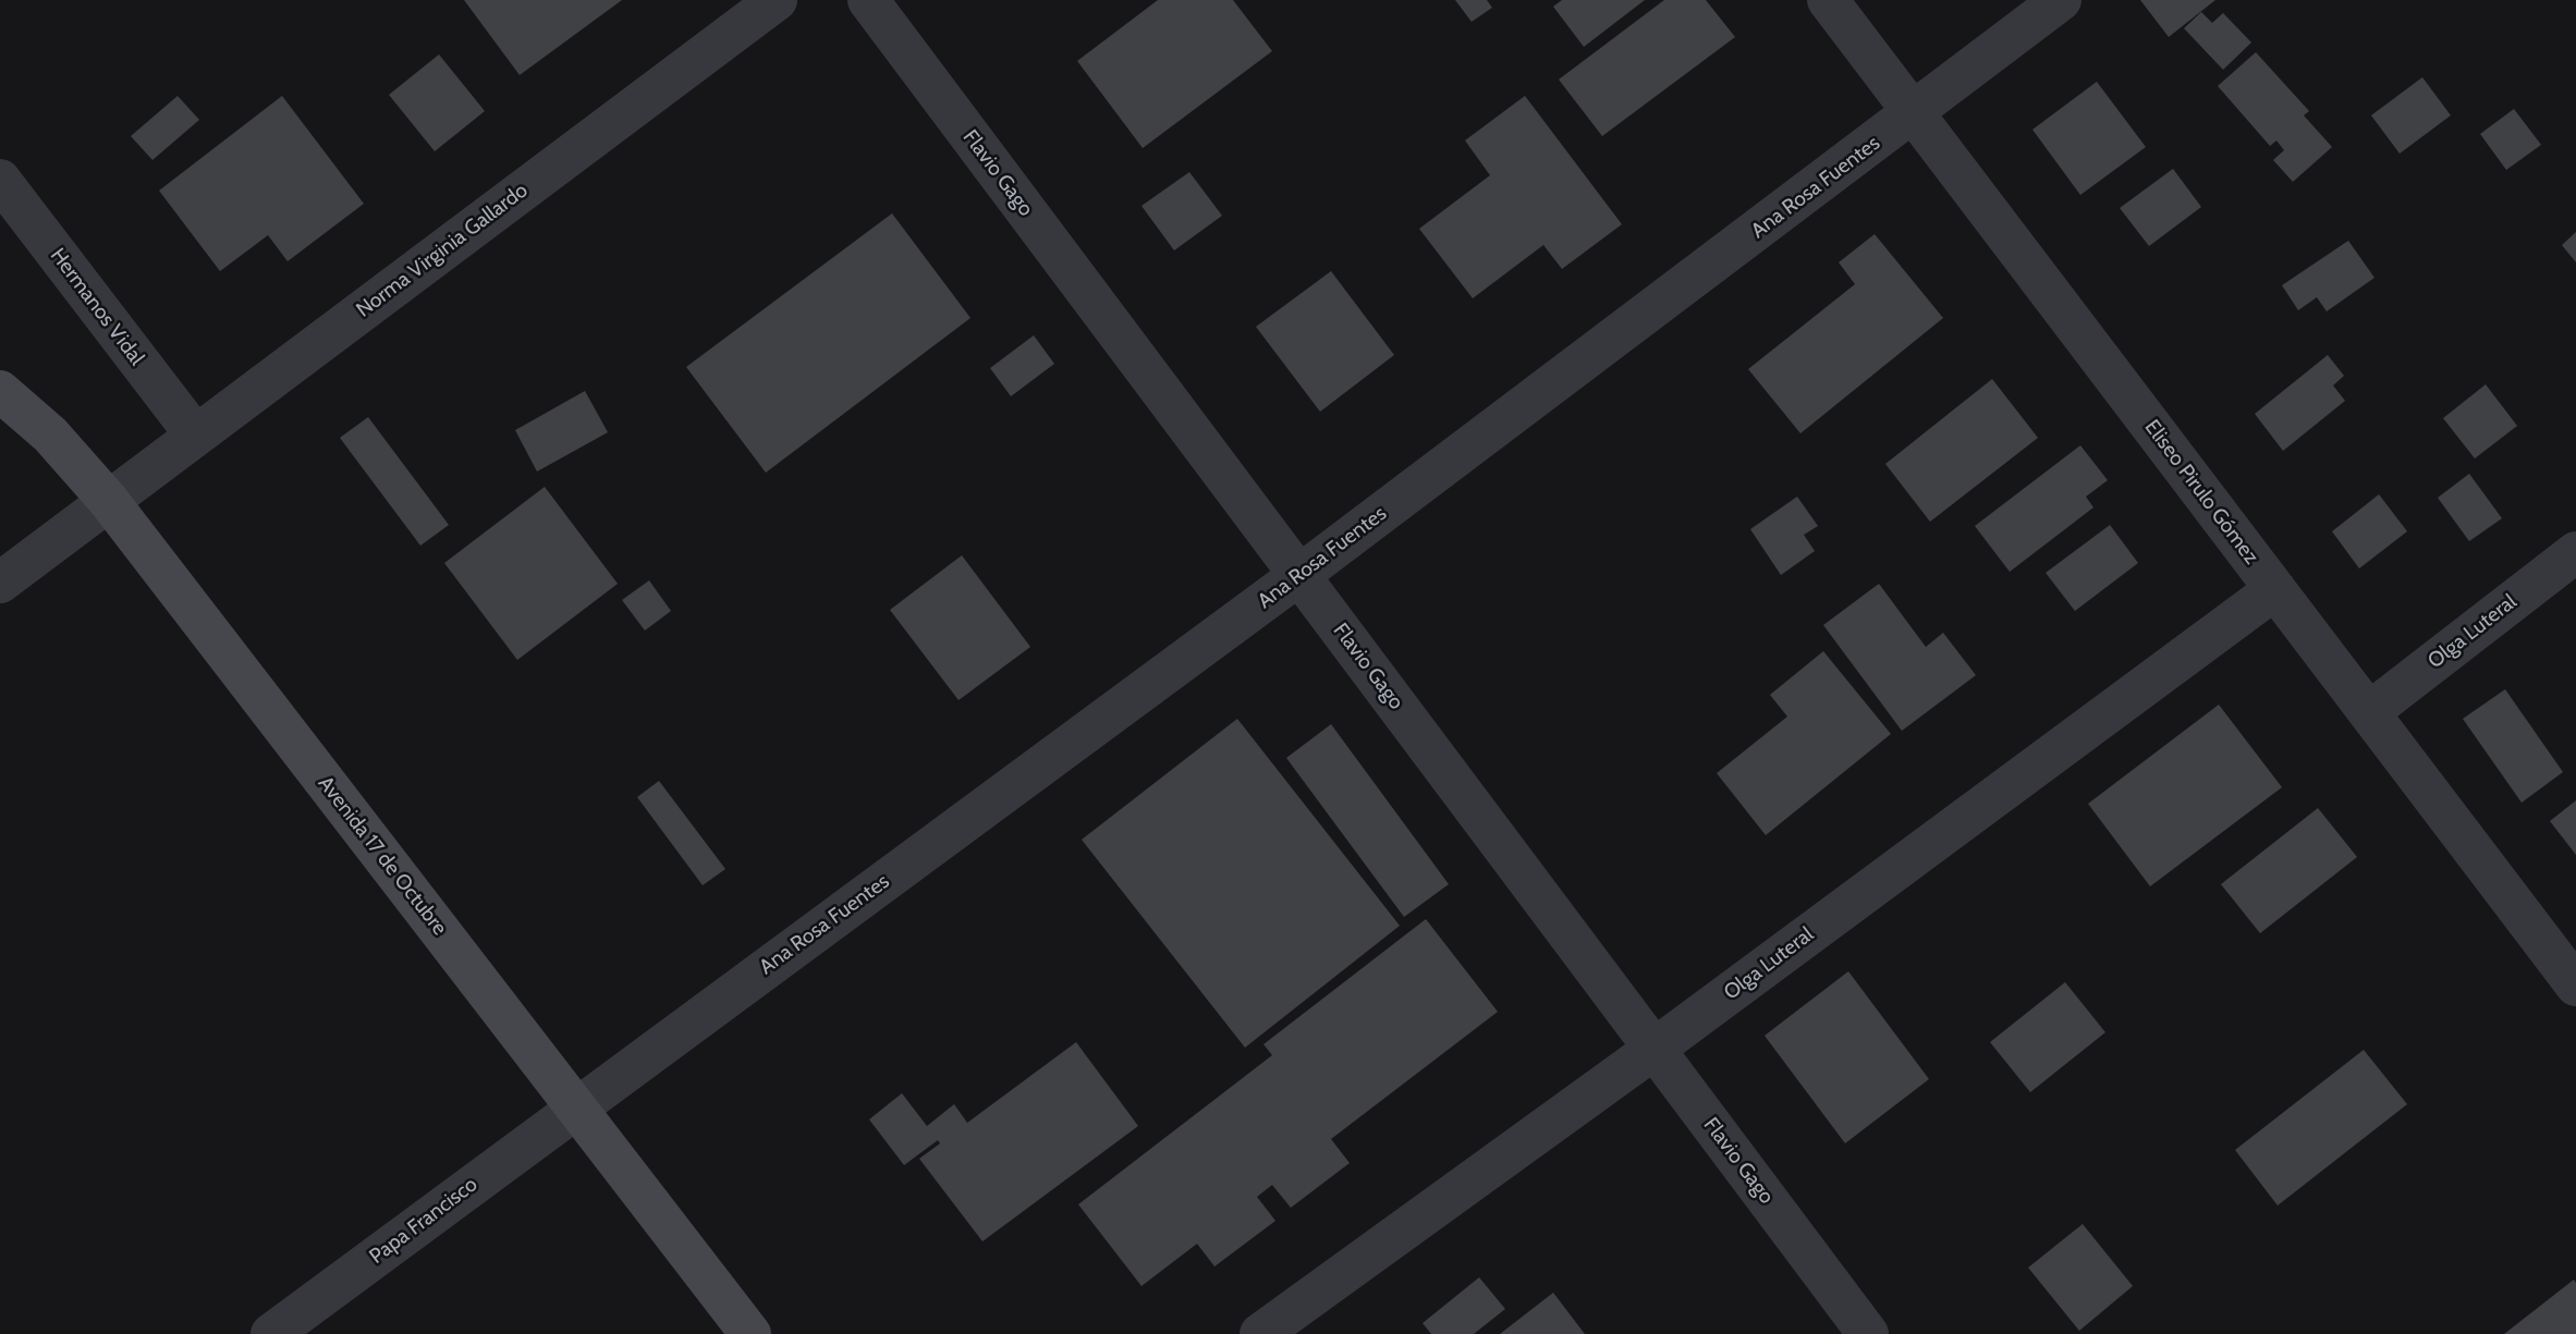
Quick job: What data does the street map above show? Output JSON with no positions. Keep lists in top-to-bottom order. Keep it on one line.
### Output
{"streets":{"main road":["Avenida 17 de Octubre"],"street":["Flavio Gago","Ana Rosa Fuentes","Norma Virginia Gallardo","Hermanos Vidal","Eliseo Pirulo Gómez","Olga Luteral","Papa Francisco"]},"crossings":[["Flavio Gago","Ana Rosa Fuentes"],["Flavio Gago","Olga Luteral"],["Ana Rosa Fuentes","Eliseo Pirulo Gómez"],["Ana Rosa Fuentes","Avenida 17 de Octubre"],["Ana Rosa Fuentes","Papa Francisco"],["Norma Virginia Gallardo","Hermanos Vidal"],["Norma Virginia Gallardo","Avenida 17 de Octubre"],["Eliseo Pirulo Gómez","Olga Luteral"],["Avenida 17 de Octubre","Papa Francisco"]]}
